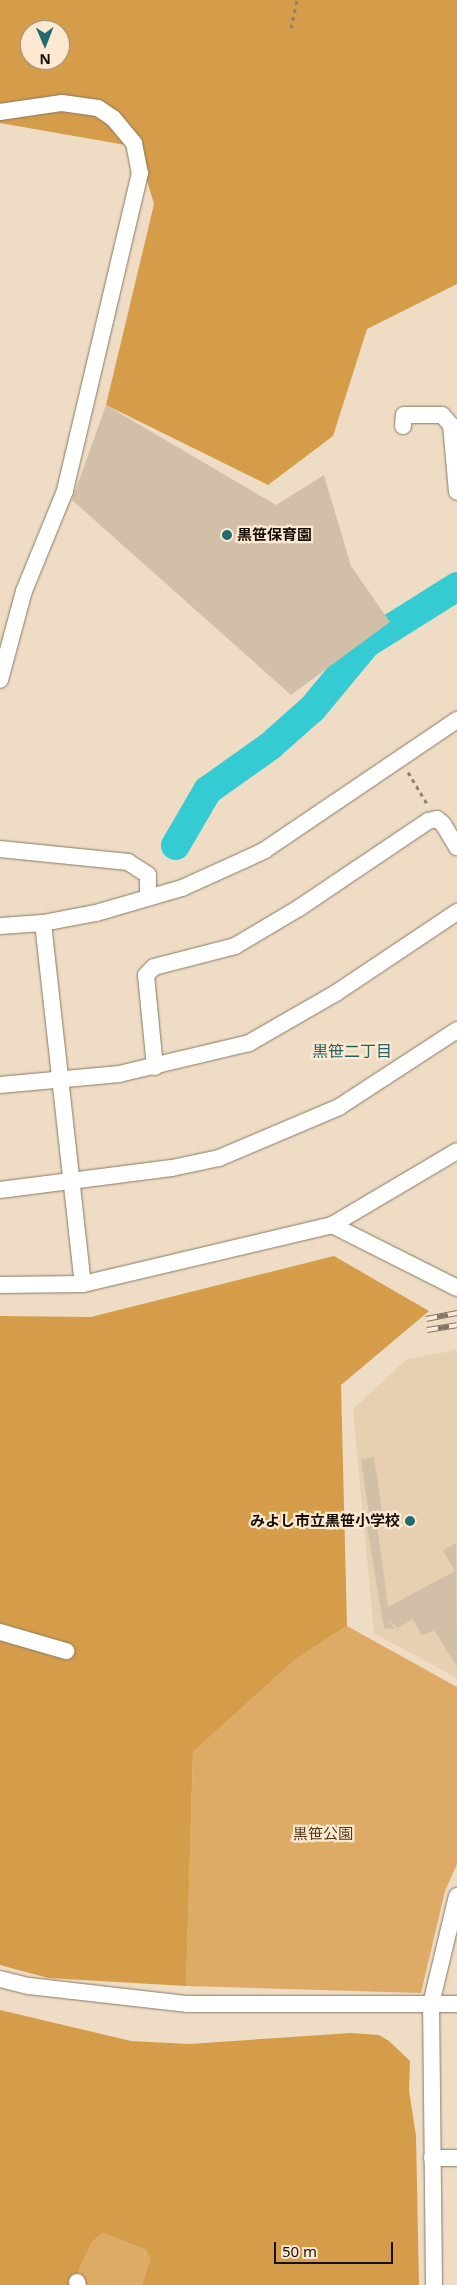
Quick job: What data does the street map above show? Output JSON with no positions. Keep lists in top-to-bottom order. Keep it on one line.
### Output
{"districts":["黒笹二丁目"],"parks":["黒笹公園"],"places":["黒笹保育園","みよし市立黒笹小学校"],"scale_bar":"50 m","north":"bottom"}
